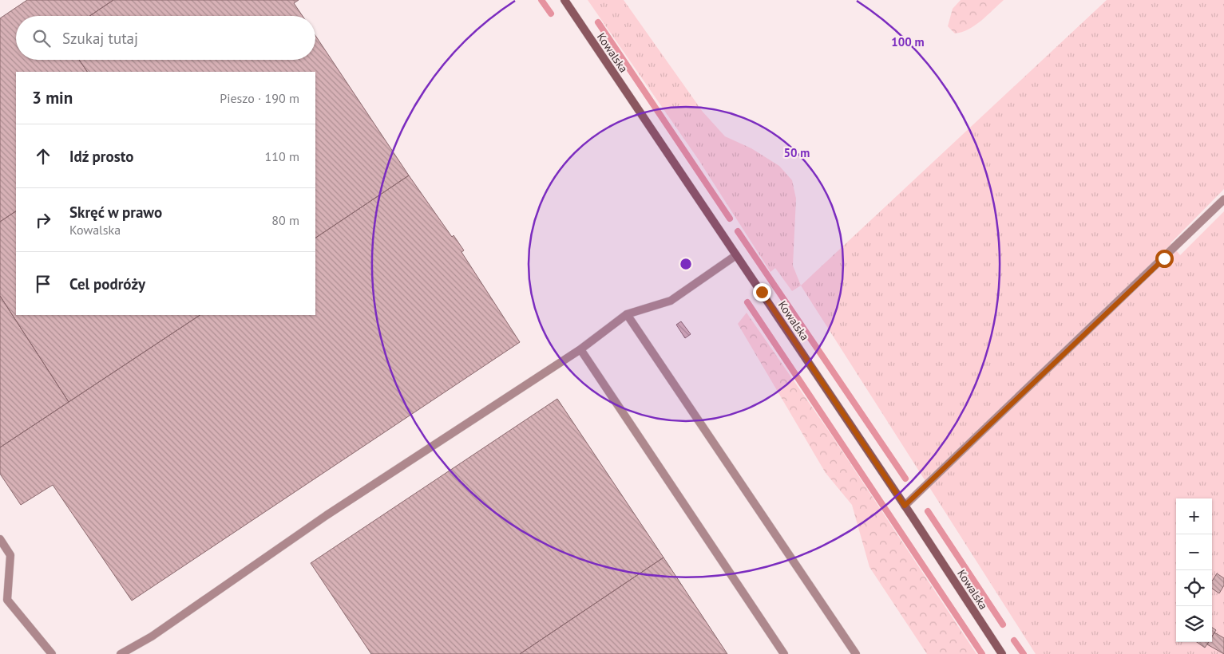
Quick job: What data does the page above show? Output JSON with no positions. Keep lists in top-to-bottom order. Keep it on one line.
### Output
{"streets":{"street":["Kowalska"]},"page":{"search":"Szukaj tutaj","heading":["3 min","Pieszo · 190 m"],"list":[["Idź prosto","110 m"],["Skręć w prawo","Kowalska","80 m"],"Cel podróży"],"map_buttons":["+","−"]},"rings":["100 m","50 m"]}
